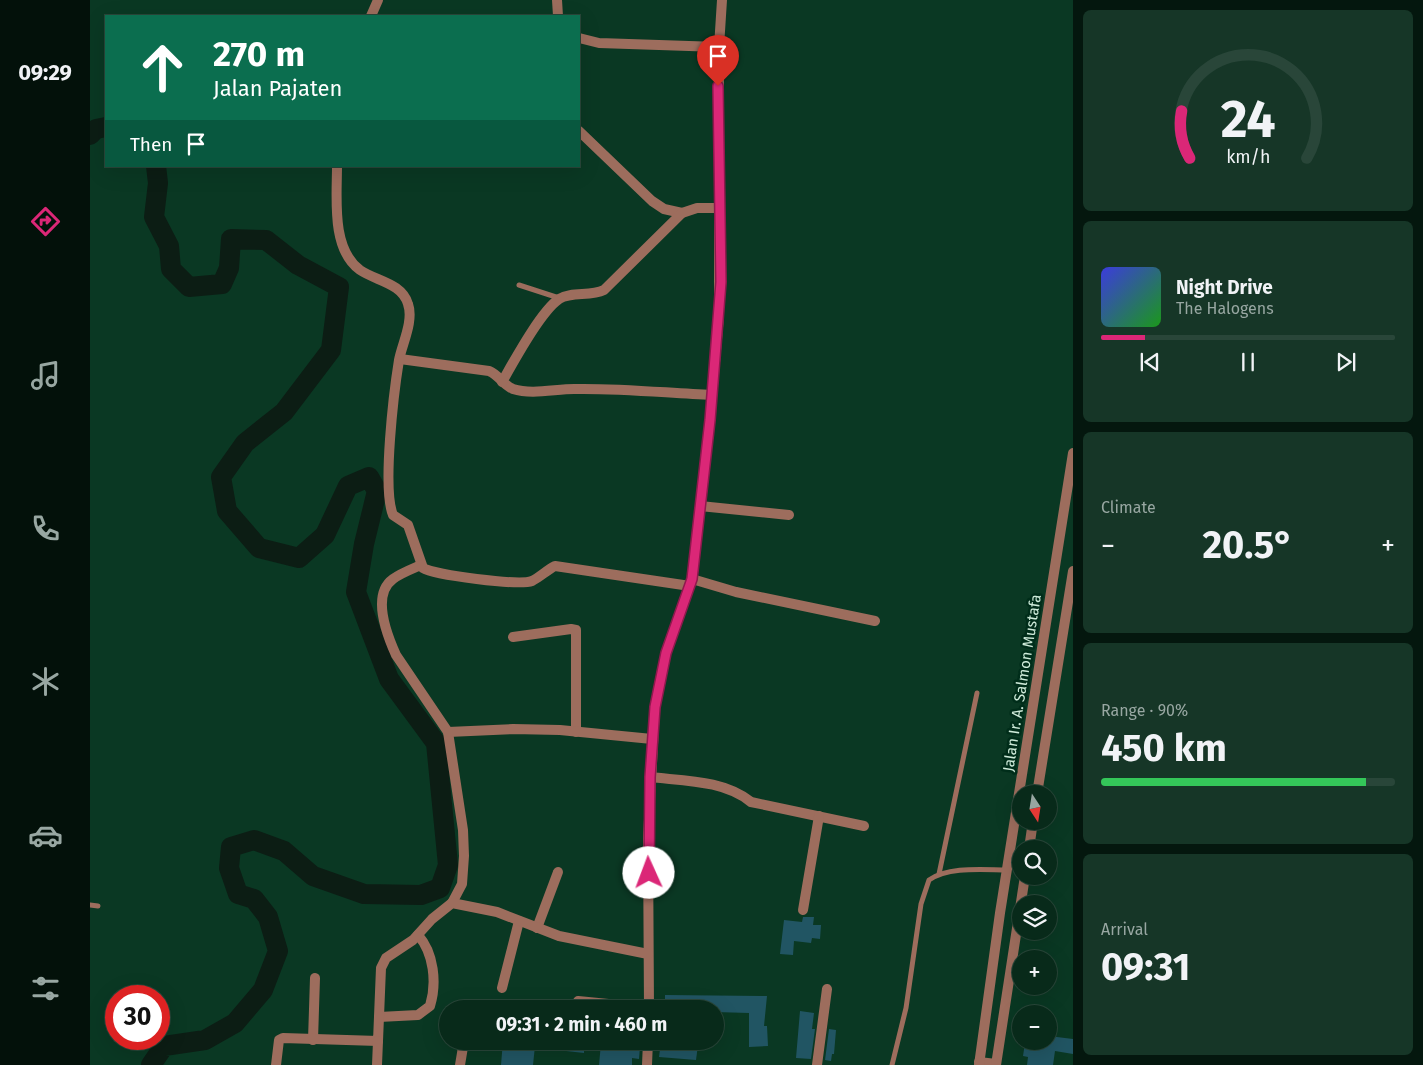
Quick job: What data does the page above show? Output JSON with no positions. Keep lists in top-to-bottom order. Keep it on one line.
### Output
{"streets":{"street":["Jalan Ir. A. Salmon Mustafa"]},"north":"bottom","page":{"tabs":"09:29","turn":["270 m","Jalan Pajaten"],"then":"Then","song":["Night Drive","The Halogens"],"tile":["Climate",["Range · 90%","450 km"],["Arrival","09:31"]],"heat":["−","20.5°","+"],"map_buttons":["+","−"],"limit":"30","trip":"09:31 · 2 min · 460 m","gauge":["24","km/h"]}}
